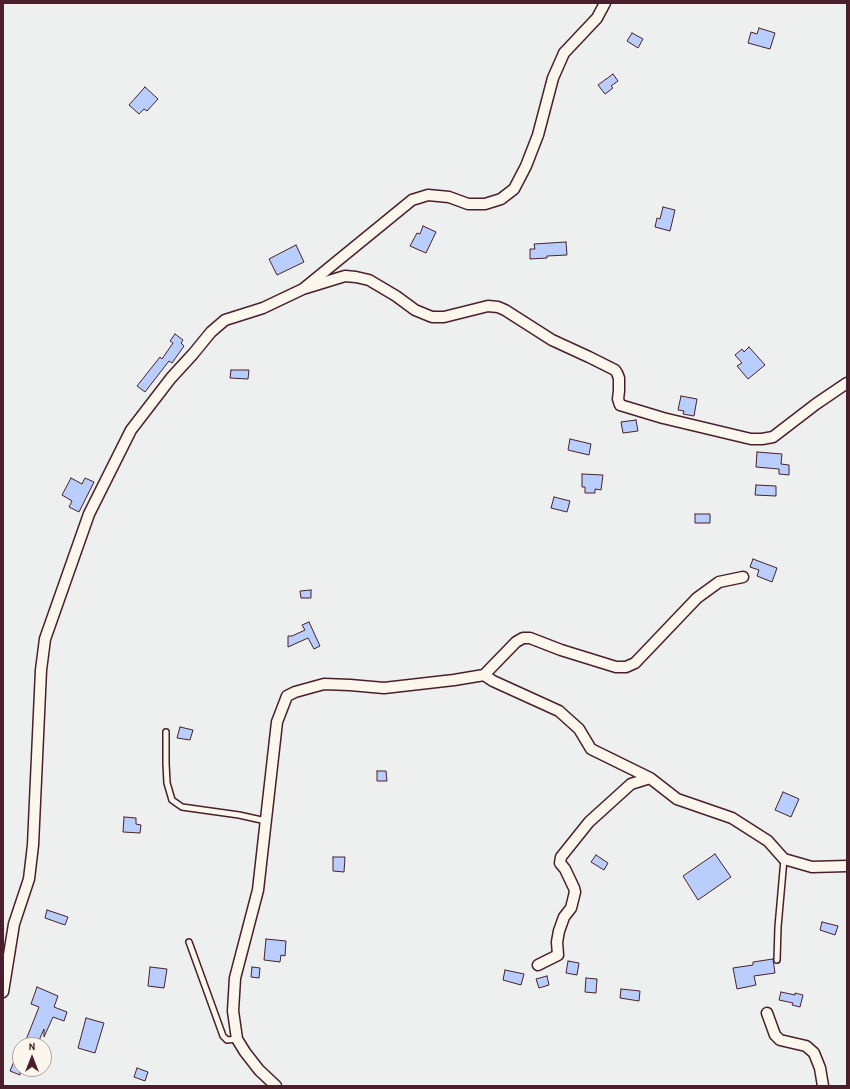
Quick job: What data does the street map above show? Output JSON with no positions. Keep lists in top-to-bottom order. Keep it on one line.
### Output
{"north":"top"}
